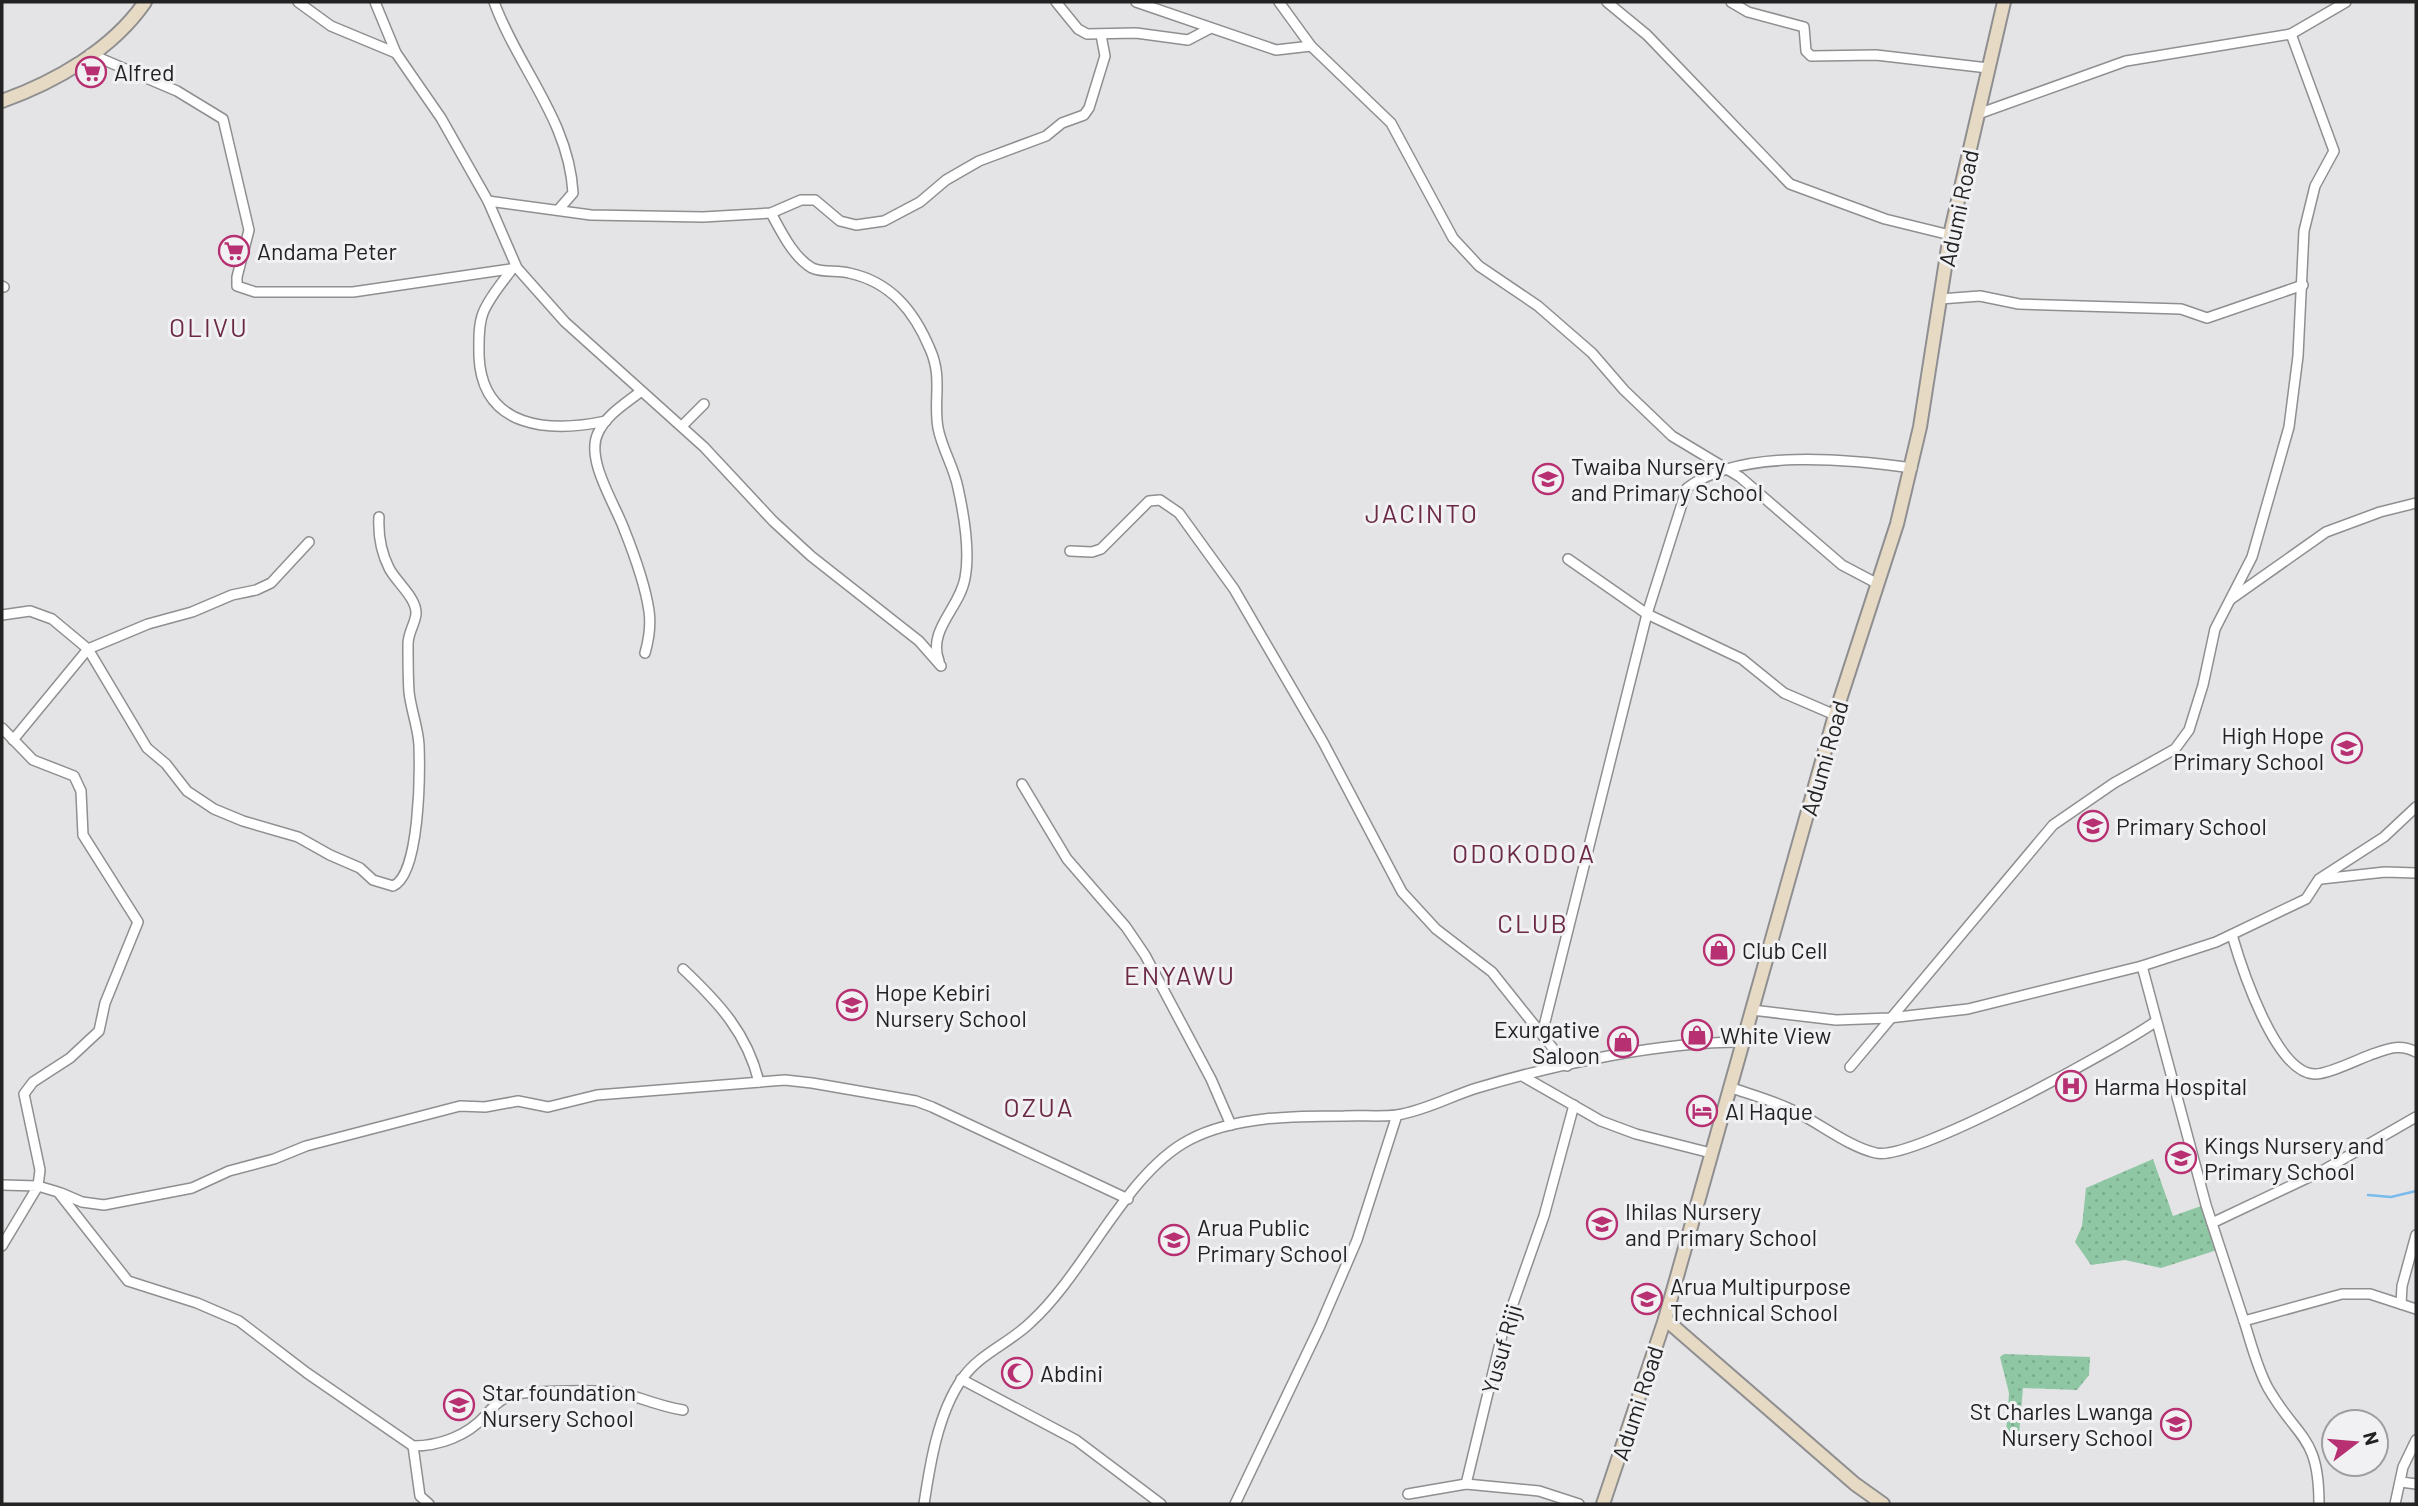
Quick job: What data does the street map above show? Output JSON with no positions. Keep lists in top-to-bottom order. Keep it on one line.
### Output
{"streets":{"main road":["Adumi Road"],"street":["Yusuf Riji"]},"districts":["OLIVU","JACINTO","ODOKODOA","CLUB","ENYAWU","OZUA"],"places":{"supermarket":["Alfred","Andama Peter"],"school or university":["Twaiba Nursery and Primary School","High Hope Primary School","Primary School","Hope Kebiri Nursery School","Kings Nursery and Primary School","Ihilas Nursery and Primary School","Arua Public Primary School","Arua Multipurpose Technical School","Star foundation Nursery School","St Charles Lwanga Nursery School"],"shop":["Club Cell","White View","Exurgative Saloon"],"hospital":["Harma Hospital"],"hotel":["Al Haque"],"mosque":["Abdini"]},"north":"right"}
